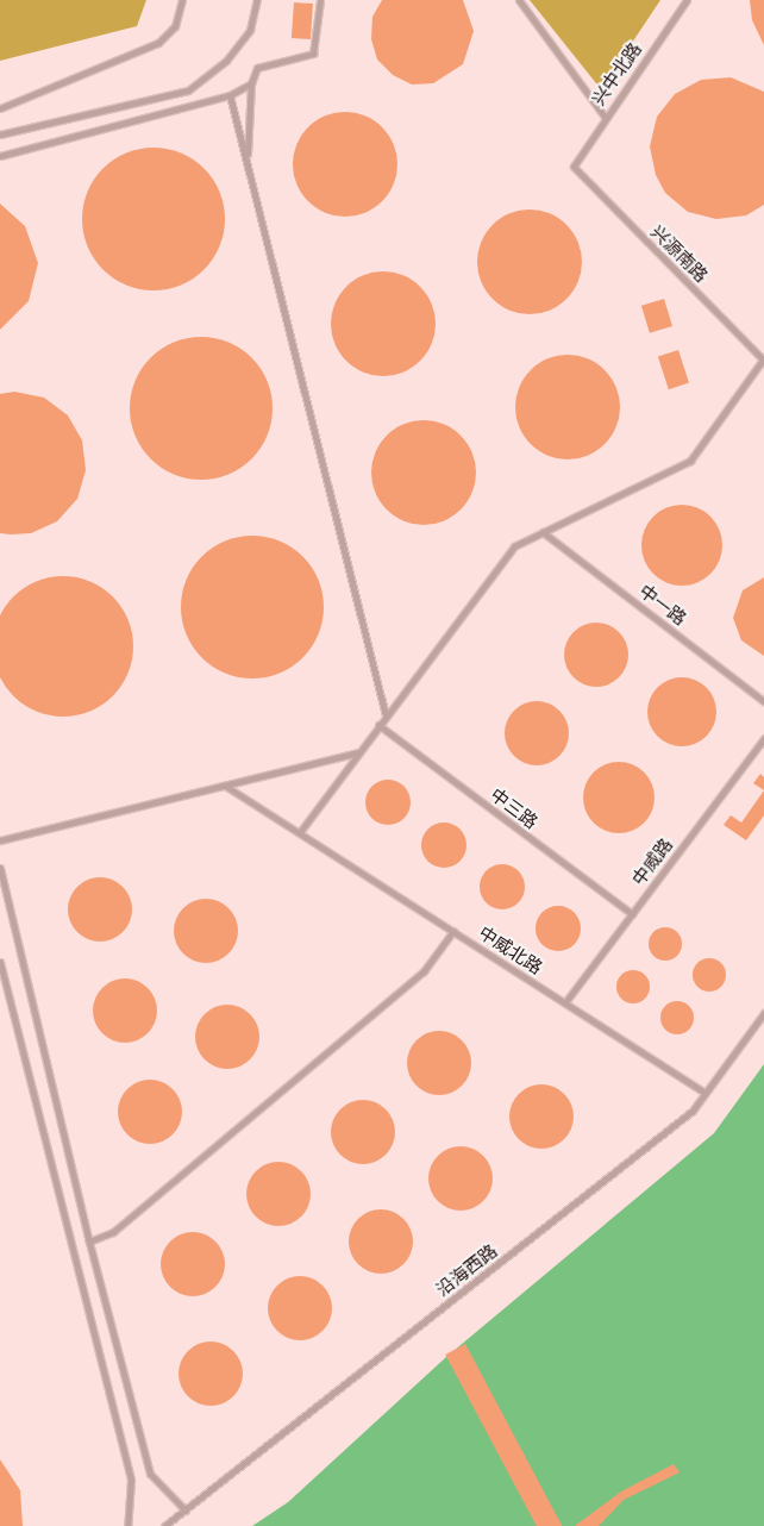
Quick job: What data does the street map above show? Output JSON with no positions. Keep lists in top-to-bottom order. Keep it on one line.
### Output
{"streets":{"lane":["兴中北路","兴源南路","中一路","中三路","中威路","中威北路","沿海西路"]},"crossings":[["兴中北路","兴源南路"],["中三路","中威路"],["中威路","中威北路"],["中威北路","沿海西路"]]}
